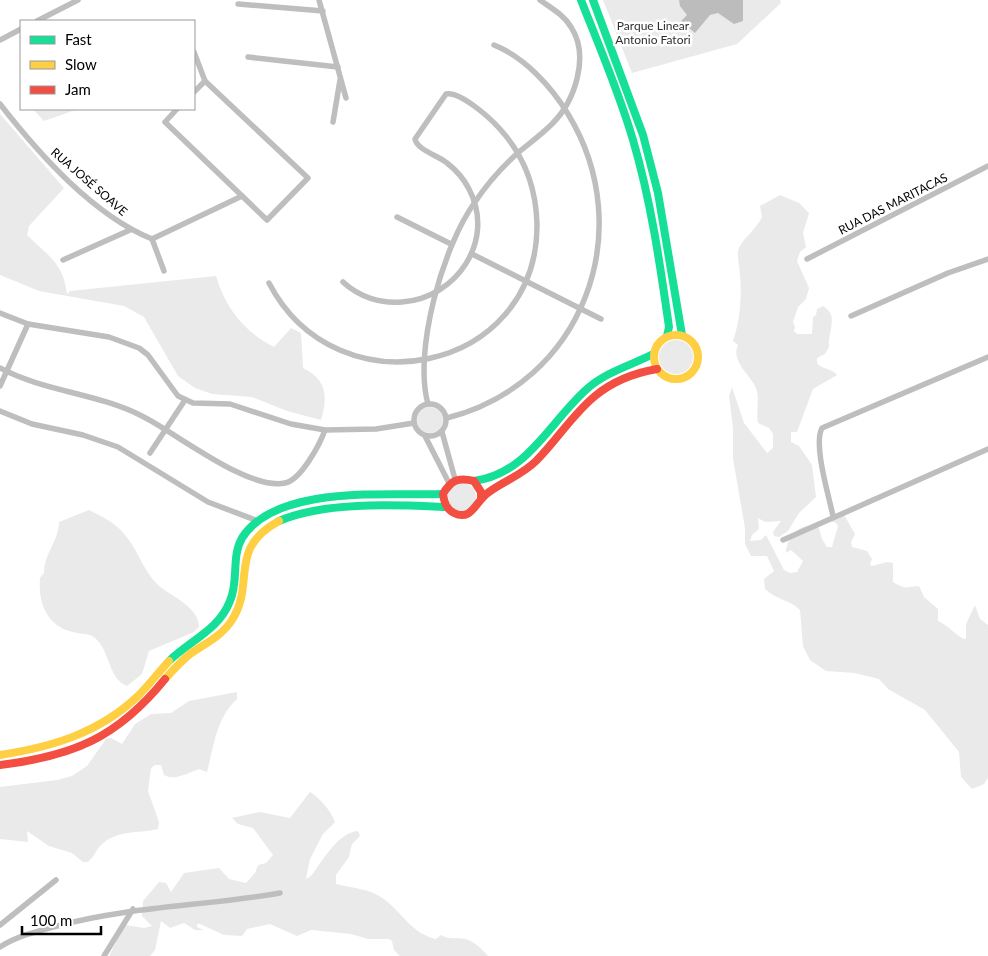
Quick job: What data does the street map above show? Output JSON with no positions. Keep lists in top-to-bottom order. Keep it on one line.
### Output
{"streets":{"street":["RUA JOSÉ SOAVE","RUA DAS MARITACAS"]},"parks":["Parque Linear Antonio Fatori"],"legend":["Fast","Slow","Jam"],"scale_bar":"100 m"}
